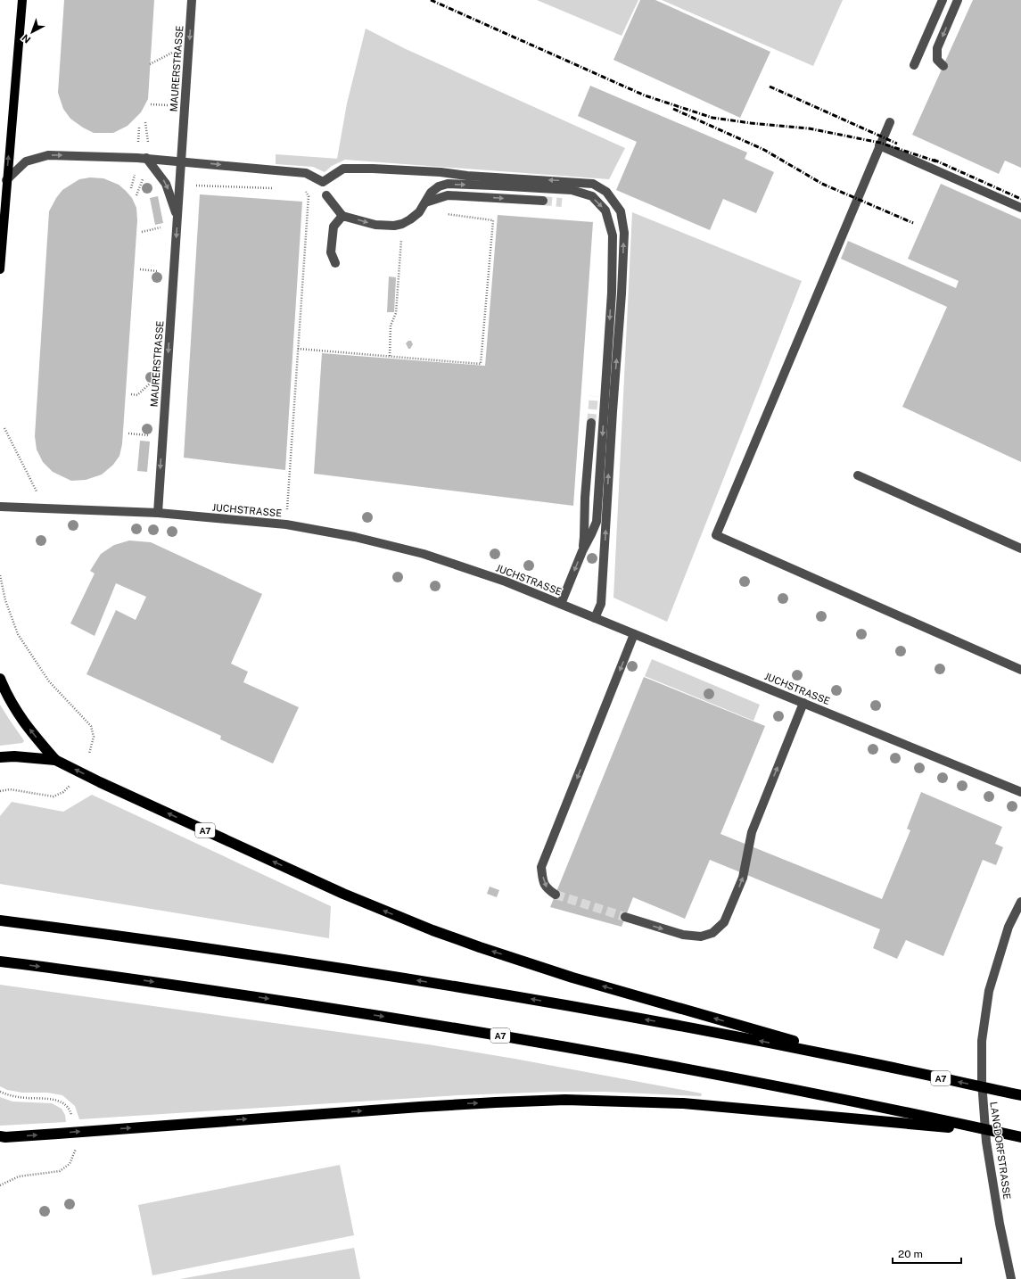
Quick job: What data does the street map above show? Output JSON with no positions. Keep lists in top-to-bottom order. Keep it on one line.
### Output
{"streets":{"highway":["A7"],"street":["MAURERSTRASSE","JUCHSTRASSE","LANGDORFSTRASSE"]},"crossings":[["MAURERSTRASSE","JUCHSTRASSE"]],"one_way":["MAURERSTRASSE"],"scale_bar":"20 m","north":"bottom left"}
